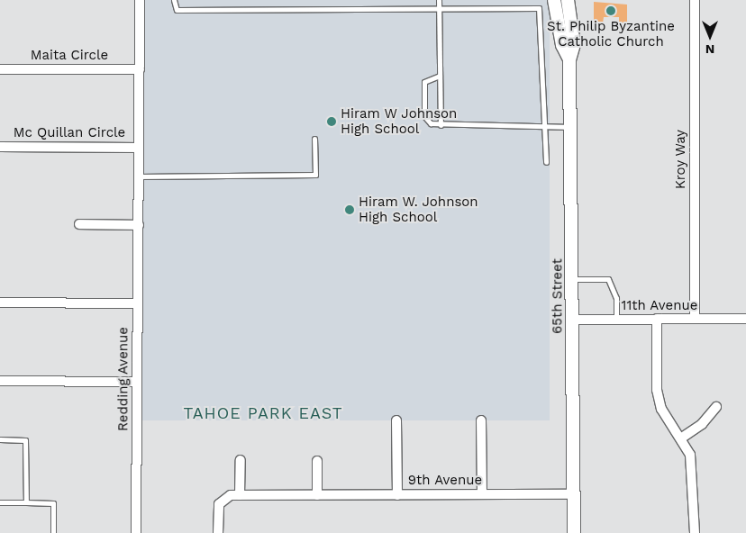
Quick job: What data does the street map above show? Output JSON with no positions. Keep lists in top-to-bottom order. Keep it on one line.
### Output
{"streets":{"main road":["65th Street"],"street":["Maita Circle","Mc Quillan Circle","Kroy Way","11th Avenue","Redding Avenue","9th Avenue"]},"crossings":[["Maita Circle","Redding Avenue"],["Mc Quillan Circle","Redding Avenue"],["Kroy Way","11th Avenue"],["65th Street","11th Avenue"],["65th Street","9th Avenue"]],"districts":["TAHOE PARK EAST"],"places":["St. Philip Byzantine Catholic Church","Hiram W Johnson High School","Hiram W. Johnson High School"],"north":"bottom"}
